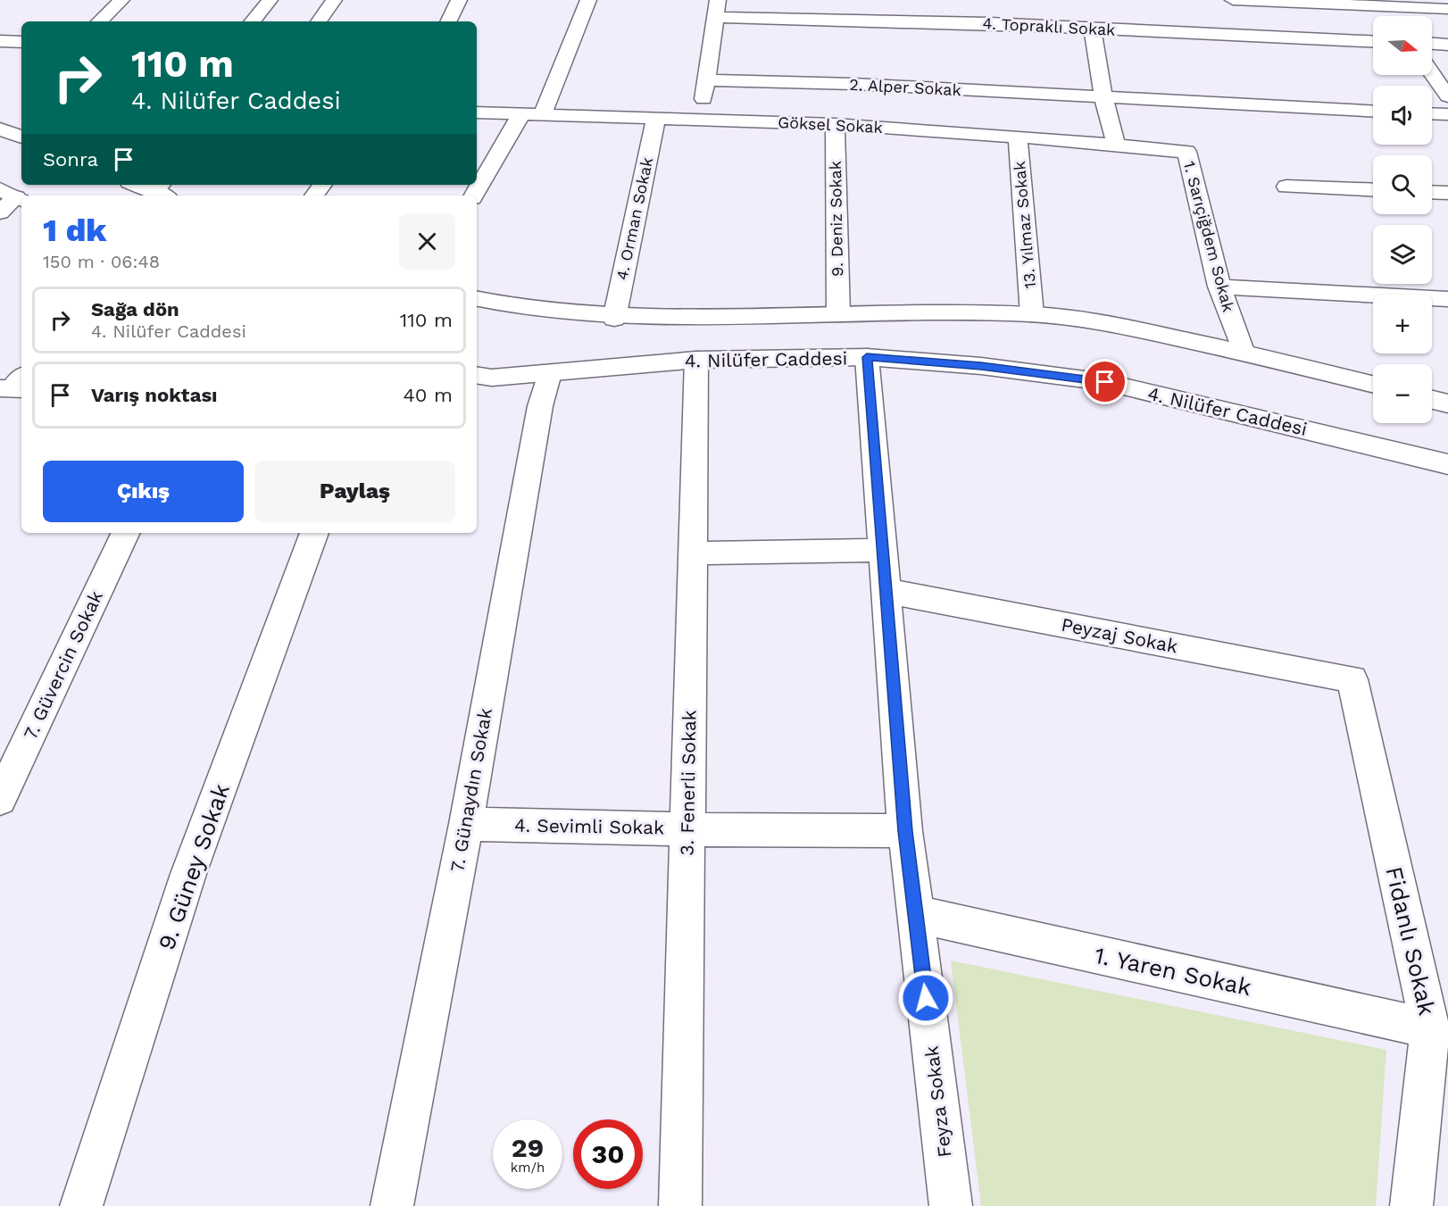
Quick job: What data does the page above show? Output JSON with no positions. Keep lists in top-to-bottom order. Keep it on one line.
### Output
{"streets":{"street":["4. Topraklı Sokak","2. Alper Sokak","Göksel Sokak","4. Orman Sokak","9. Deniz Sokak","13. Yılmaz Sokak","1. Sarıçiğdem Sokak","4. Nilüfer Caddesi","Peyzaj Sokak","7. Güvercin Sokak","3. Fenerli Sokak","7. Günaydın Sokak","4. Sevimli Sokak","9. Güney Sokak","Fidanlı Sokak","1. Yaren Sokak","Feyza Sokak"]},"crossings":[["Göksel Sokak","4. Orman Sokak"],["Göksel Sokak","9. Deniz Sokak"],["Göksel Sokak","13. Yılmaz Sokak"],["Göksel Sokak","1. Sarıçiğdem Sokak"],["4. Nilüfer Caddesi","3. Fenerli Sokak"],["4. Nilüfer Caddesi","7. Günaydın Sokak"],["4. Nilüfer Caddesi","Feyza Sokak"],["Peyzaj Sokak","Fidanlı Sokak"],["Peyzaj Sokak","Feyza Sokak"],["3. Fenerli Sokak","4. Sevimli Sokak"],["7. Günaydın Sokak","4. Sevimli Sokak"],["4. Sevimli Sokak","Feyza Sokak"],["Fidanlı Sokak","1. Yaren Sokak"],["1. Yaren Sokak","Feyza Sokak"]],"north":"right","page":{"map_buttons":["+","−"],"turn":["110 m","4. Nilüfer Caddesi"],"then":"Sonra","heading":["1 dk","150 m · 06:48"],"list":[{"name":"Sağa dön","note":"4. Nilüfer Caddesi","value":"110 m"},{"name":"Varış noktası","value":"40 m"}],"buttons":["Çıkış","Paylaş"],"speed":"29 km/h","limit":"30"}}
